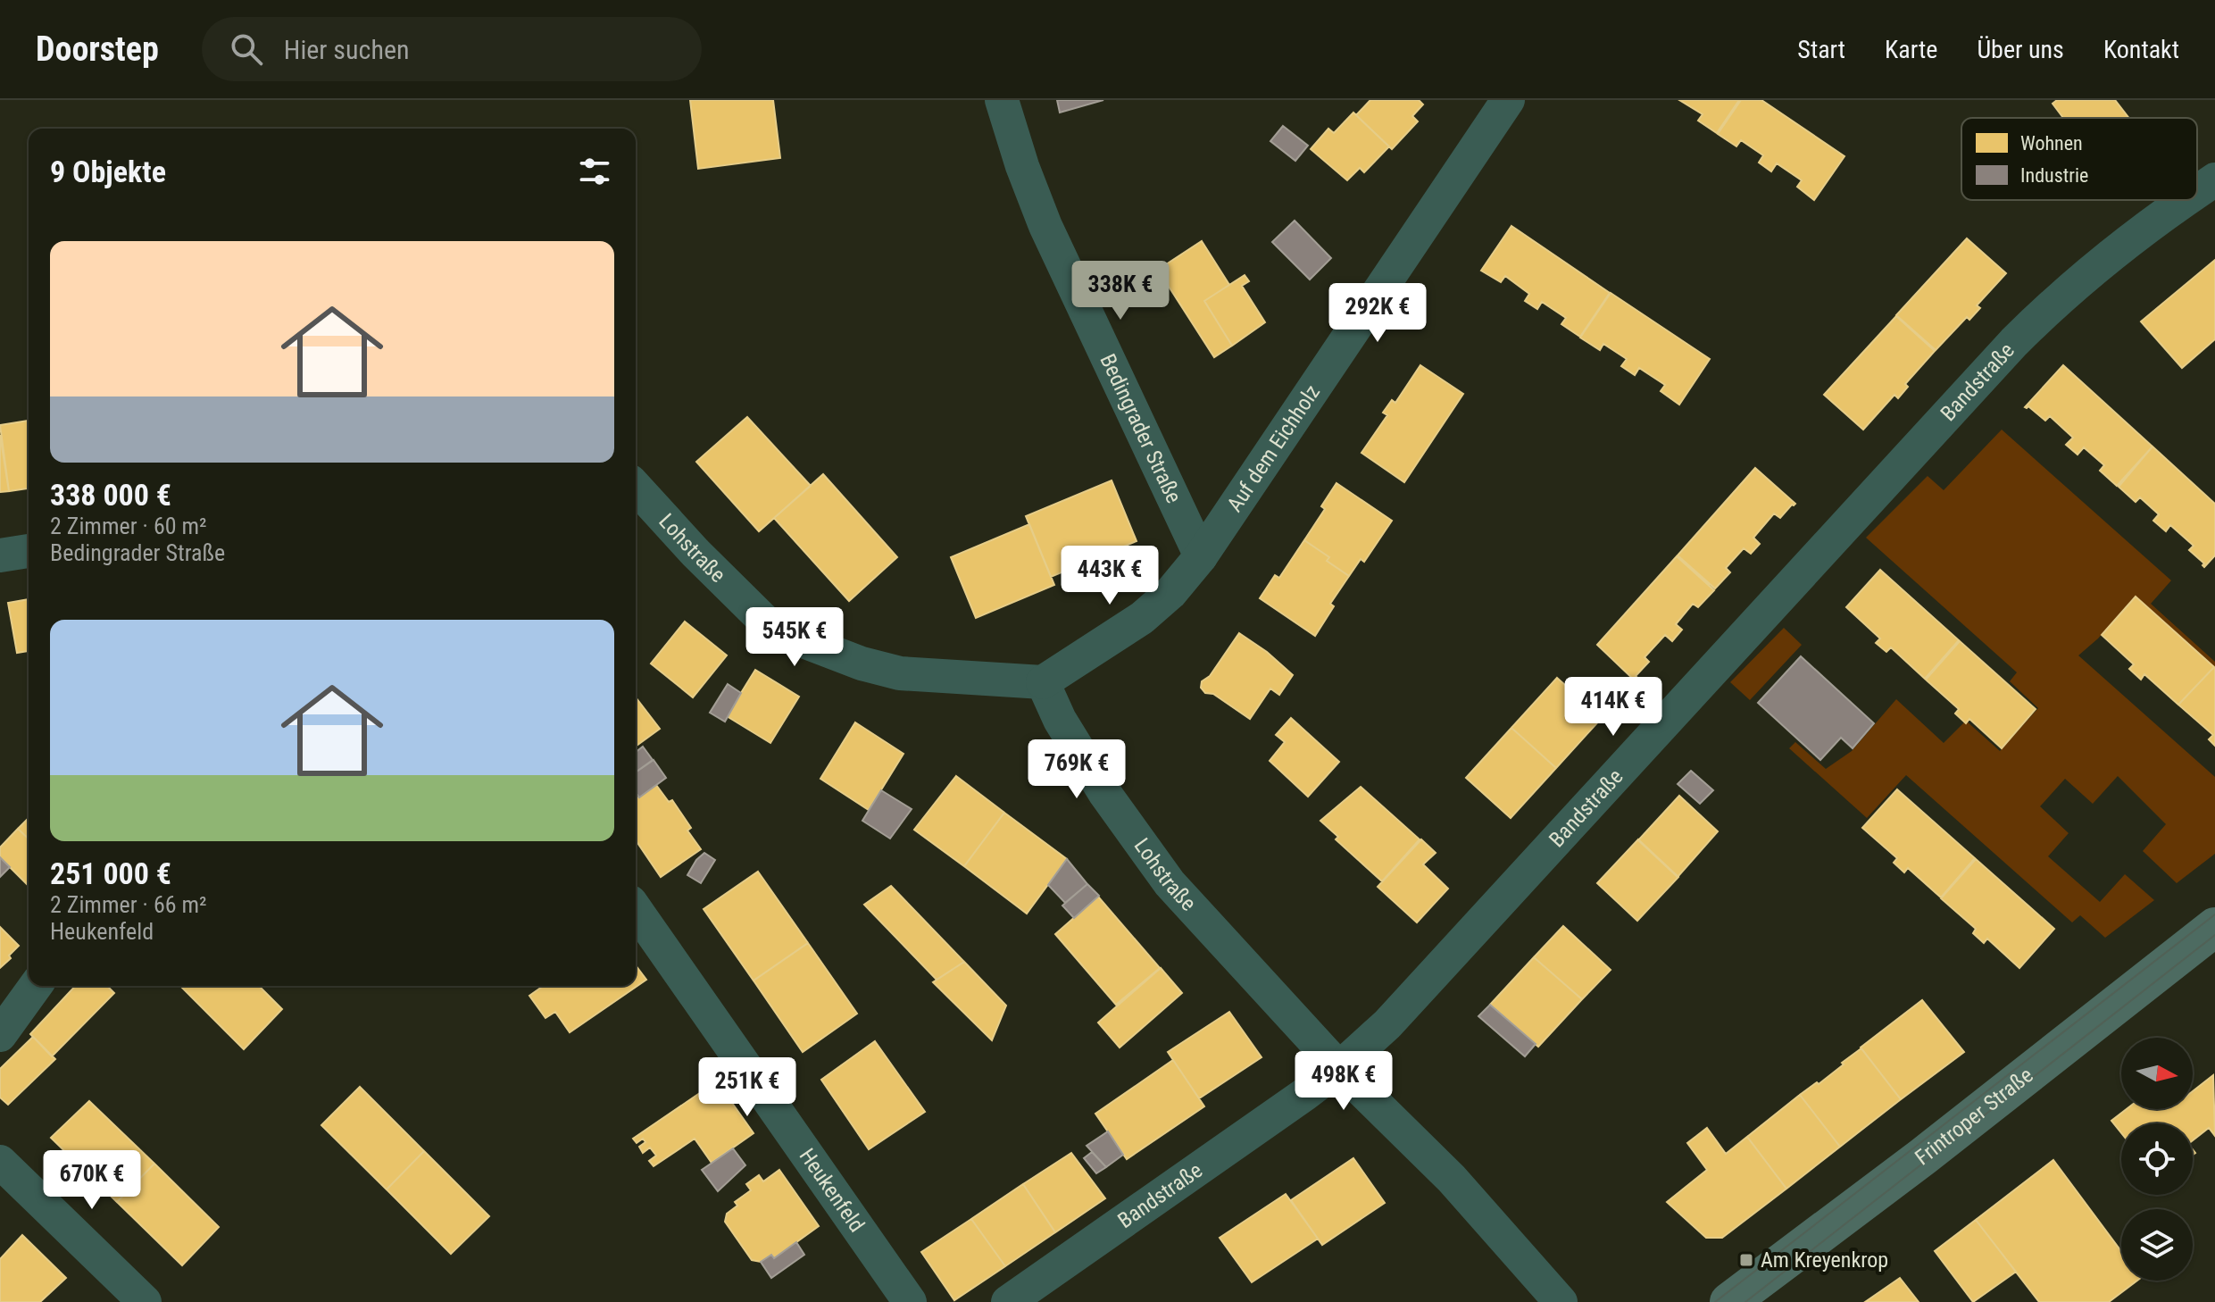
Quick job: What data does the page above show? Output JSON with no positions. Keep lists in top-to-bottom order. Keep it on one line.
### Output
{"streets":{"main road":["Frintroper Straße"],"street":["Bandstraße","Bedingrader Straße","Auf dem Eichholz","Lohstraße","Heukenfeld"]},"crossings":[["Bandstraße","Lohstraße"],["Bedingrader Straße","Auf dem Eichholz"],["Auf dem Eichholz","Lohstraße"]],"places":{"transit":["Am Kreyenkrop"]},"legend":["Wohnen","Industrie"],"north":"right","page":{"header":"Doorstep","search":"Hier suchen","nav":["Start","Karte","Über uns","Kontakt"],"heading":"9 Objekte","list":[{"name":"338 000 €","note":"2 Zimmer · 60 m² · Bedingrader Straße"},{"name":"251 000 €","note":"2 Zimmer · 66 m² · Heukenfeld"}],"price":["338K €","292K €","443K €","545K €","414K €","769K €","498K €","251K €","670K €"]}}
